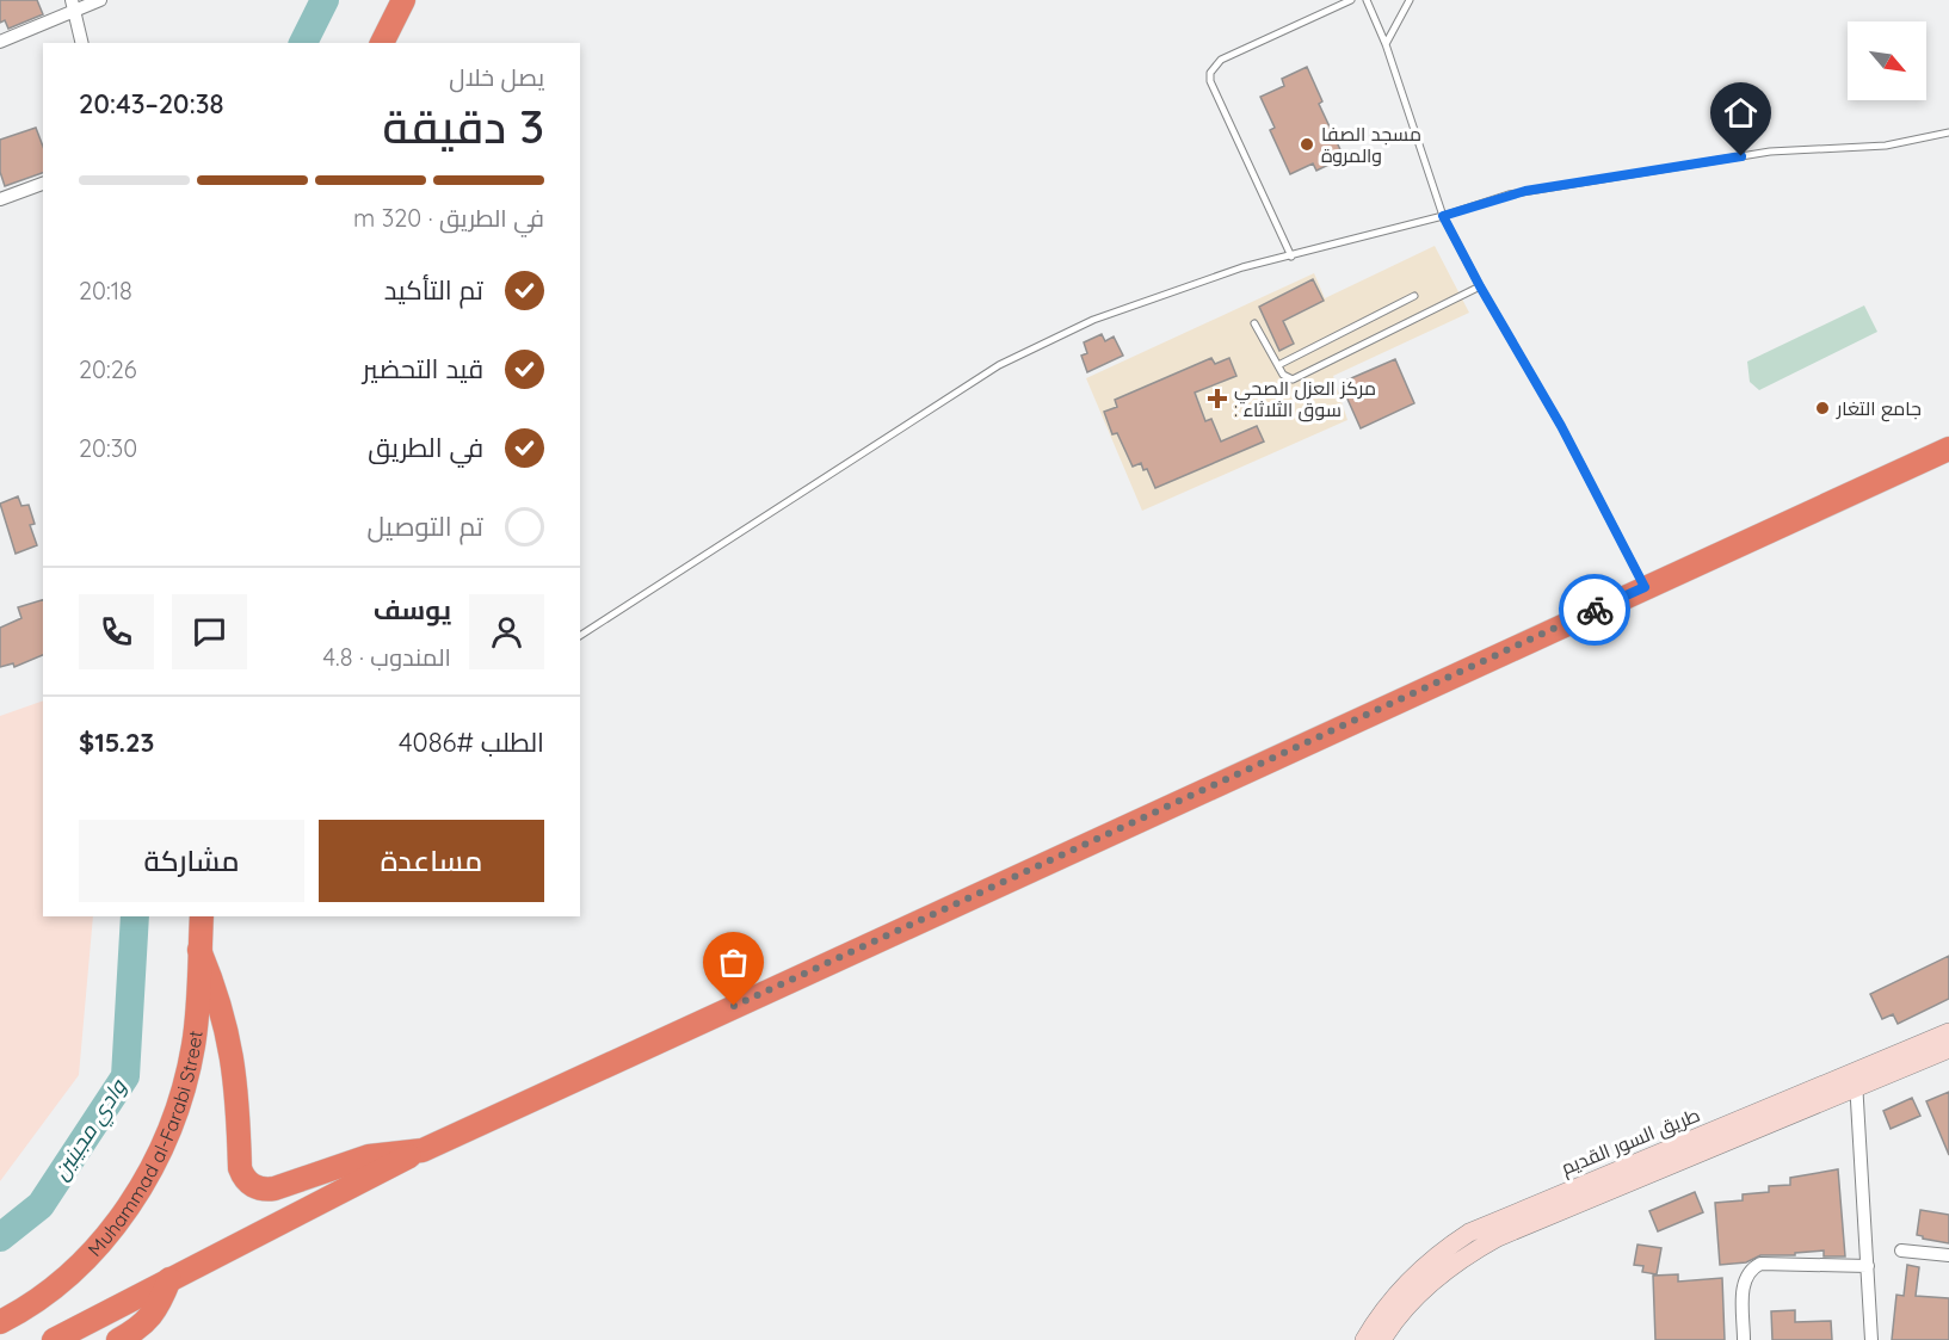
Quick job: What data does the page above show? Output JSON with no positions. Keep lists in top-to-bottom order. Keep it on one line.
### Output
{"streets":{"highway":["Muhammad al-Farabi Street"],"main road":["طريق السور القديم"]},"water":["وادي مجينين"],"places":{"other":["مسجد الصفا والمروة","جامع التغار"],"health":["مركز العزل الصحي : سوق الثلاثاء"]},"north":"bottom right","page":{"heading":["3 دقيقة","يصل خلال","20:38–20:43"],"panel":["يوسف","المندوب · 4.8","الطلب #4086","$15.23"],"bar":"في الطريق · 320 m","list":[["تم التأكيد","20:18"],["قيد التحضير","20:26"],["في الطريق","20:30"],"تم التوصيل"],"buttons":["مساعدة","مشاركة"]}}
